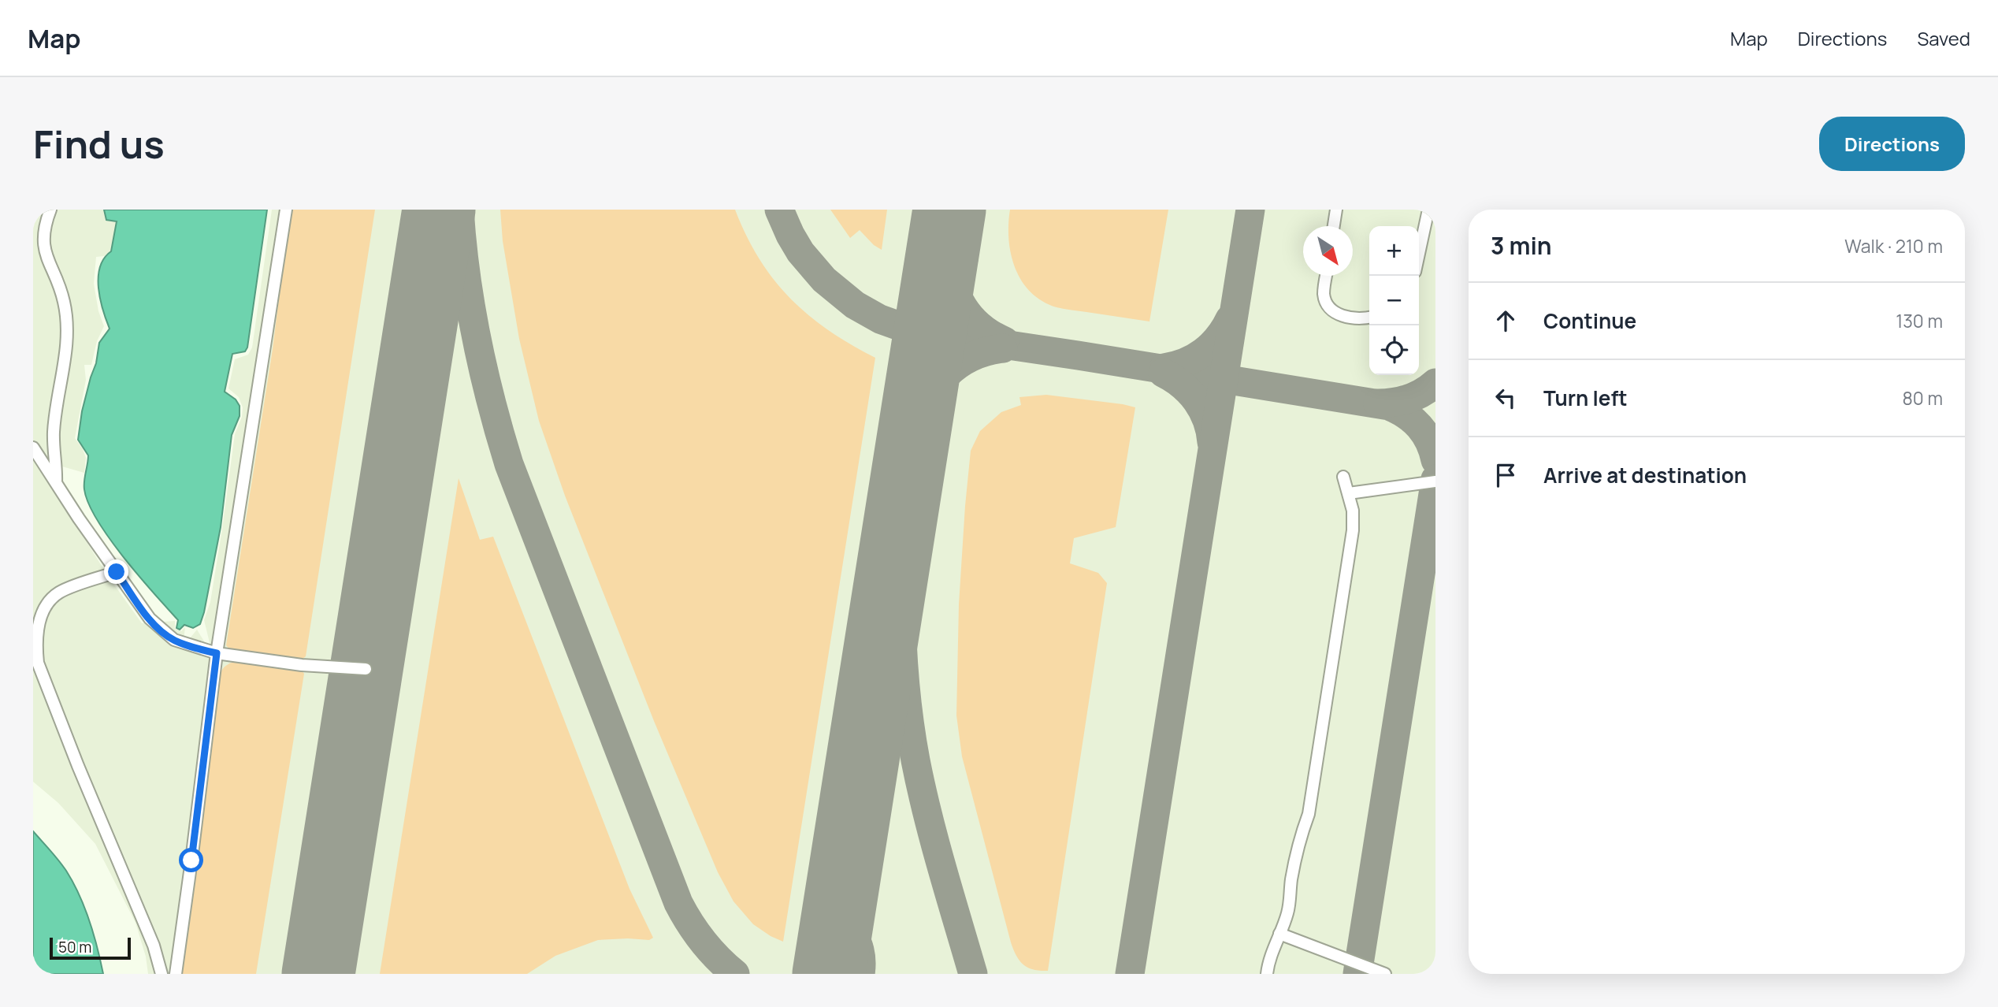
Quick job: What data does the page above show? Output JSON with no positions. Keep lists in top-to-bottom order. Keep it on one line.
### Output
{"scale_bar":"50 m","north":"bottom right","page":{"header":"Map","nav":["Map","Directions","Saved"],"buttons":"Directions","title":"Find us","heading":["3 min","Walk · 210 m"],"map_buttons":["+","−"],"list":[["Continue","130 m"],["Turn left","80 m"],"Arrive at destination"],"scale":"50 m"}}
